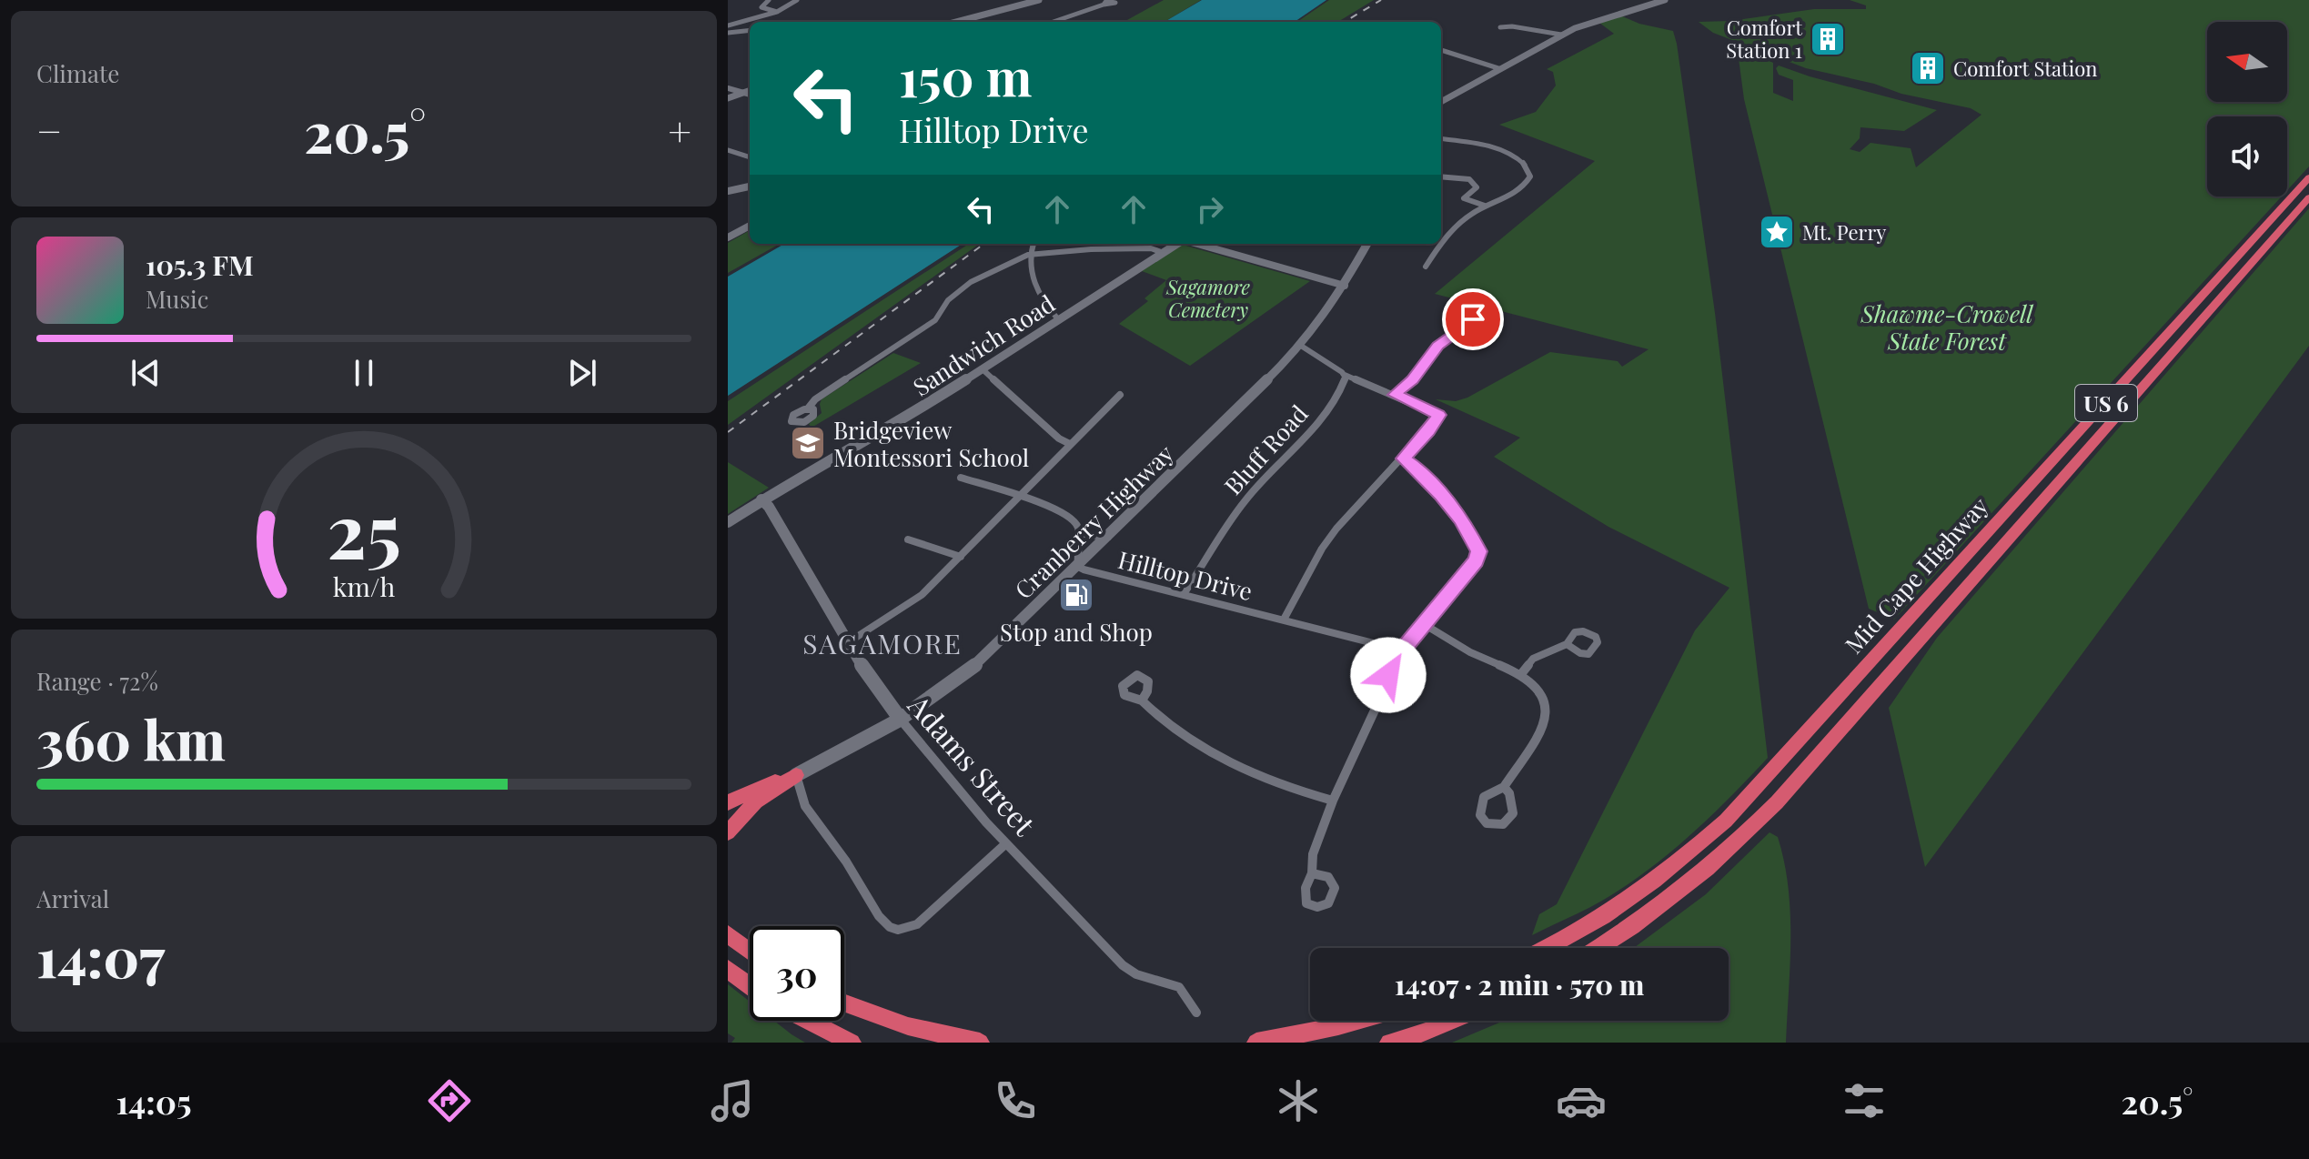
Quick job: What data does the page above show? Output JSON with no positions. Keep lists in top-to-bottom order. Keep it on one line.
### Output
{"streets":{"highway":["US 6","Mid Cape Highway"],"main road":["Sandwich Road","Cranberry Highway","Adams Street"],"street":["Bluff Road","Hilltop Drive"]},"crossings":[["Sandwich Road","Adams Street"],["Bluff Road","Hilltop Drive"],["Cranberry Highway","Hilltop Drive"],["Cranberry Highway","Adams Street"]],"districts":["SAGAMORE"],"parks":["Sagamore Cemetery","Shawme-Crowell State Forest"],"places":{"building":["Comfort Station 1","Comfort Station"],"place":["Mt. Perry"],"school or university":["Bridgeview Montessori School"],"fuel station":["Stop and Shop"]},"north":"left","page":{"tile":["Climate",["Range · 72%","360 km"],["Arrival","14:07"]],"turn":["150 m","Hilltop Drive"],"heat":["−","20.5°","+"],"song":["105.3 FM","Music"],"limit":"30","trip":"14:07 · 2 min · 570 m","tabs":["14:05","20.5°"],"gauge":["25","km/h"]}}
